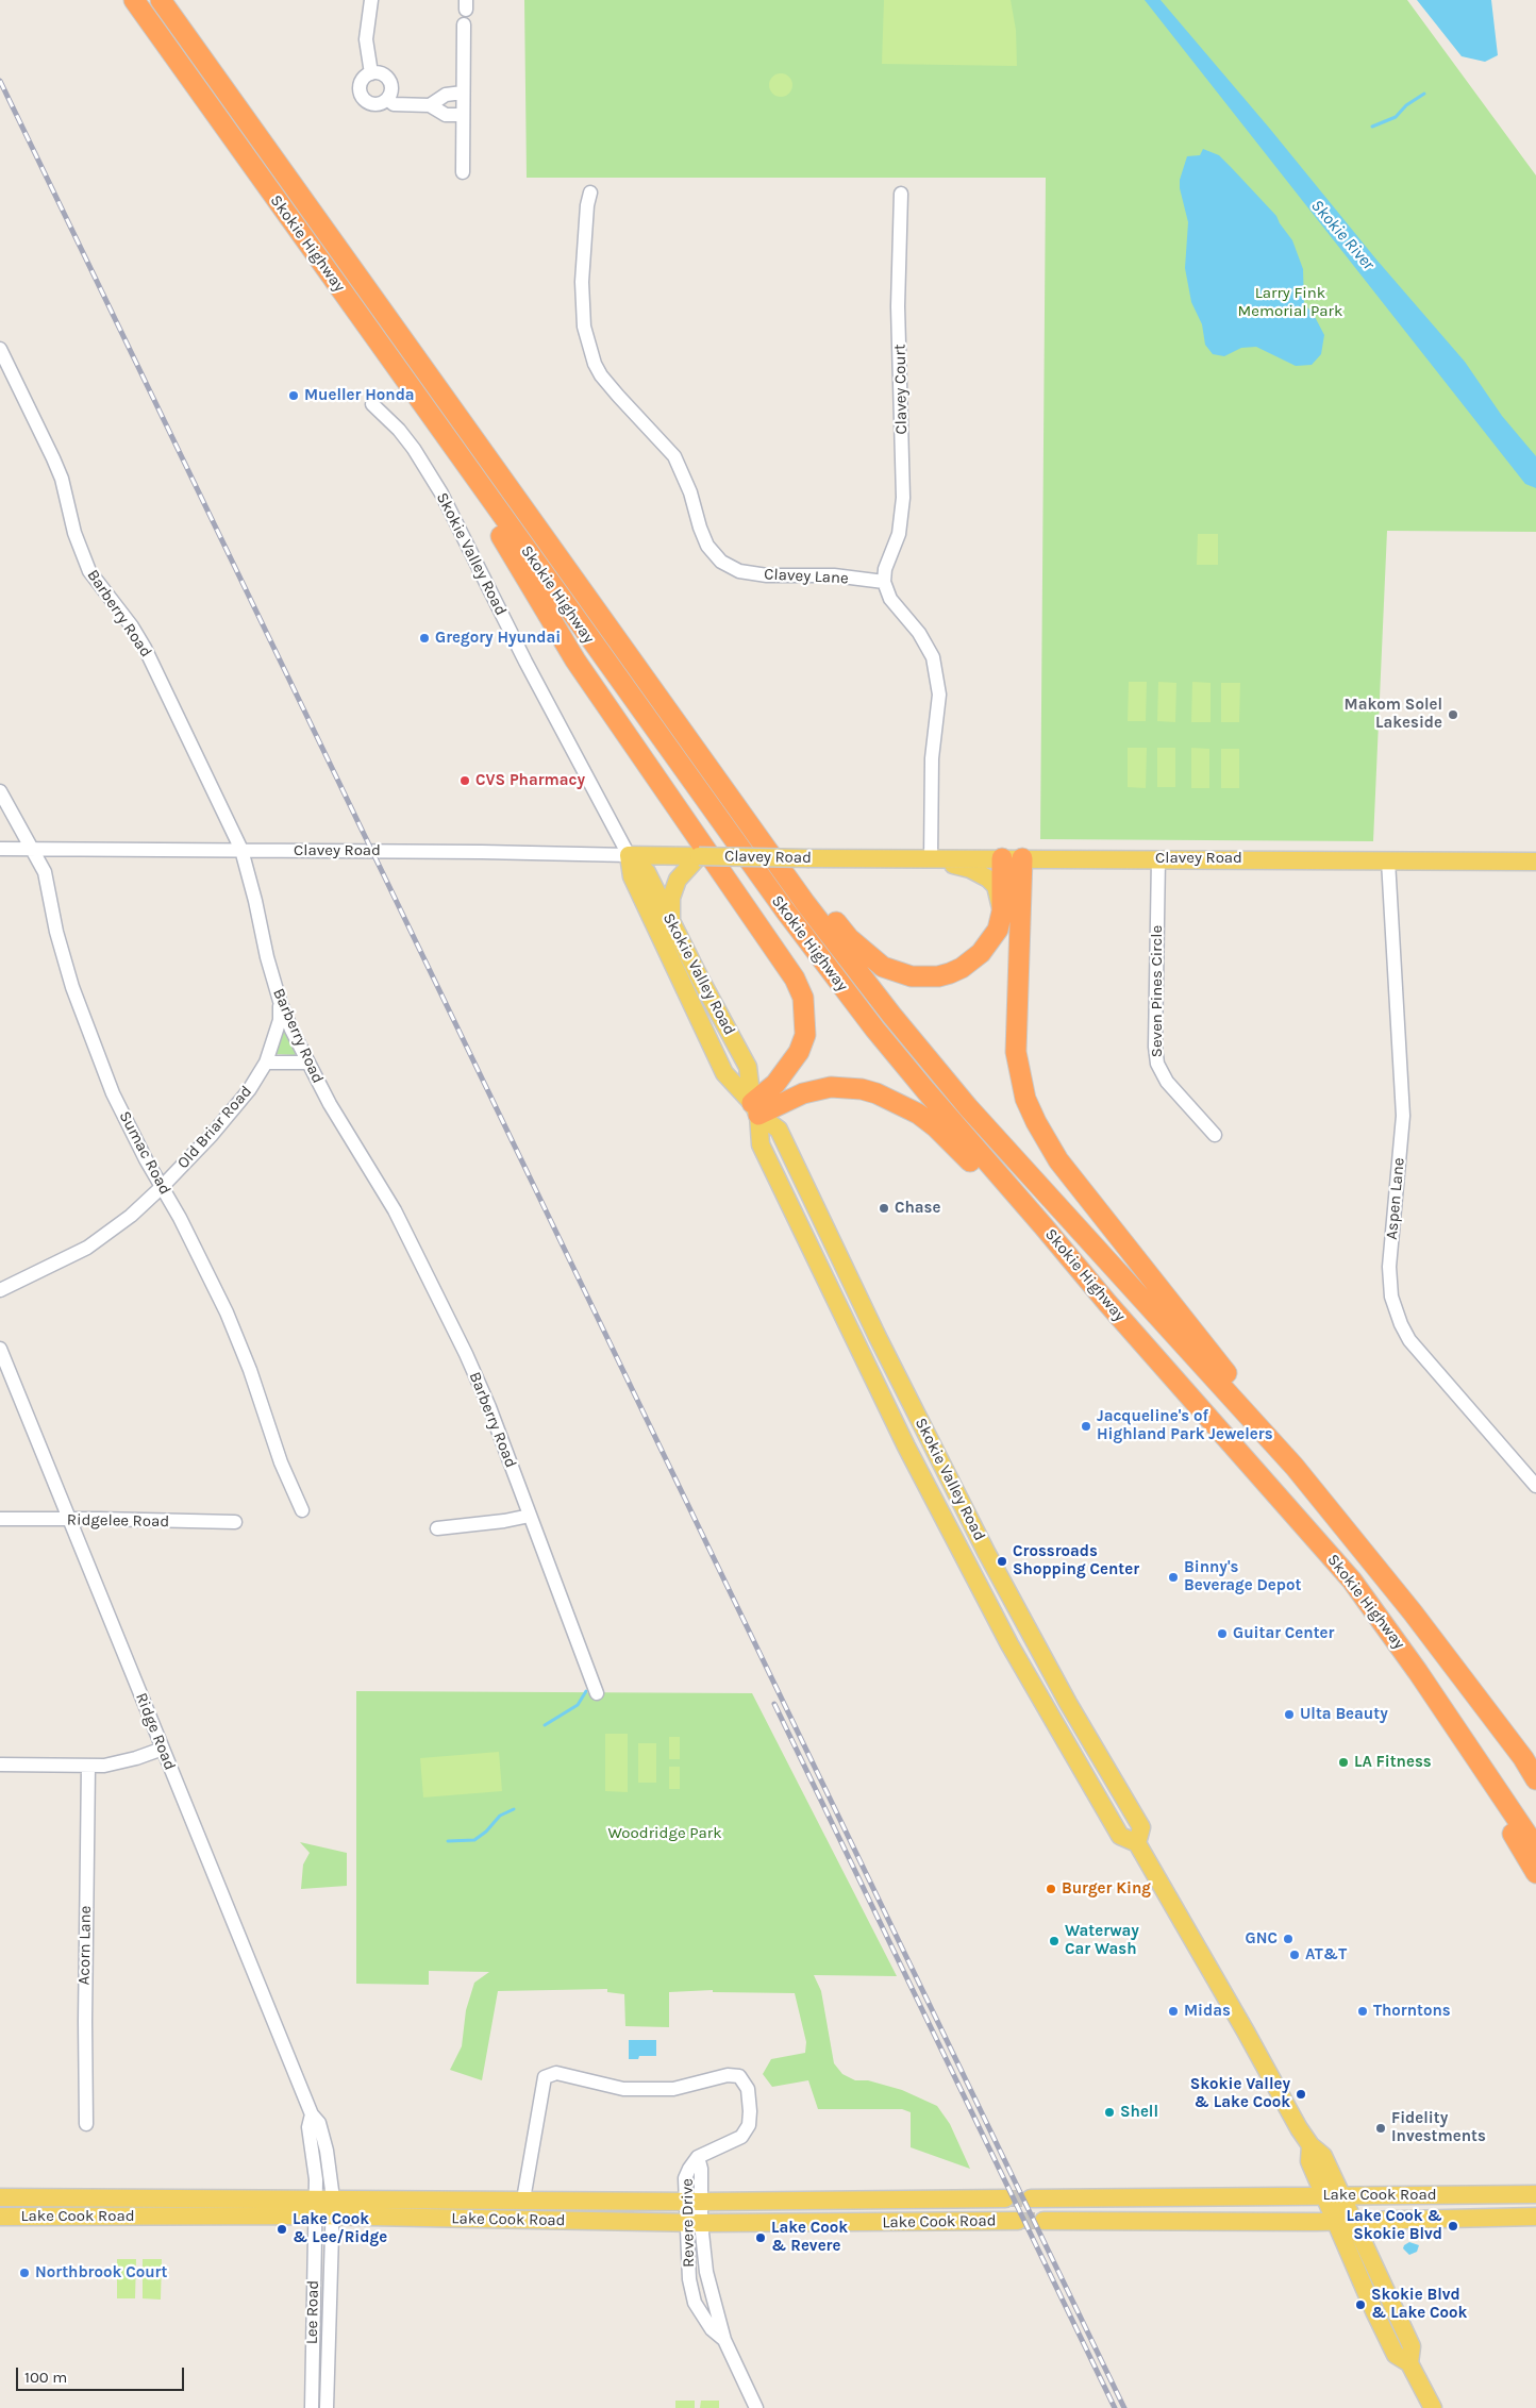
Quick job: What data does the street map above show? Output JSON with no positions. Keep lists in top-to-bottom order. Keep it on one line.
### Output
{"streets":{"highway":["Skokie Highway"],"main road":["Skokie Valley Road","Clavey Road","Lake Cook Road"],"street":["Clavey Court","Clavey Lane","Barberry Road","Seven Pines Circle","Old Briar Road","Sumac Road","Aspen Lane","Ridgelee Road","Ridge Road","Acorn Lane","Revere Drive","Lee Road"]},"crossings":[["Clavey Court","Clavey Lane"],["Skokie Valley Road","Clavey Road"],["Skokie Valley Road","Lake Cook Road"],["Barberry Road","Clavey Road"],["Barberry Road","Old Briar Road"],["Clavey Road","Seven Pines Circle"],["Clavey Road","Sumac Road"],["Clavey Road","Aspen Lane"],["Old Briar Road","Sumac Road"],["Ridgelee Road","Ridge Road"],["Ridge Road","Lake Cook Road"],["Ridge Road","Lee Road"],["Lake Cook Road","Revere Drive"],["Lake Cook Road","Lee Road"]],"water":["Skokie River"],"parks":["Larry Fink Memorial Park","Woodridge Park"],"places":["Mueller Honda","Gregory Hyundai","Makom Solel Lakeside","CVS Pharmacy","Chase","Jacqueline's of Highland Park Jewelers","Crossroads Shopping Center","Binny's Beverage Depot","Guitar Center","Ulta Beauty","LA Fitness","Burger King","GNC","Waterway Car Wash","AT&T","Midas","Thorntons","Skokie Valley & Lake Cook","Shell","Fidelity Investments","Lake Cook & Skokie Blvd","Lake Cook & Lee/Ridge","Lake Cook & Revere","Northbrook Court","Skokie Blvd & Lake Cook"],"scale_bar":"100 m"}
